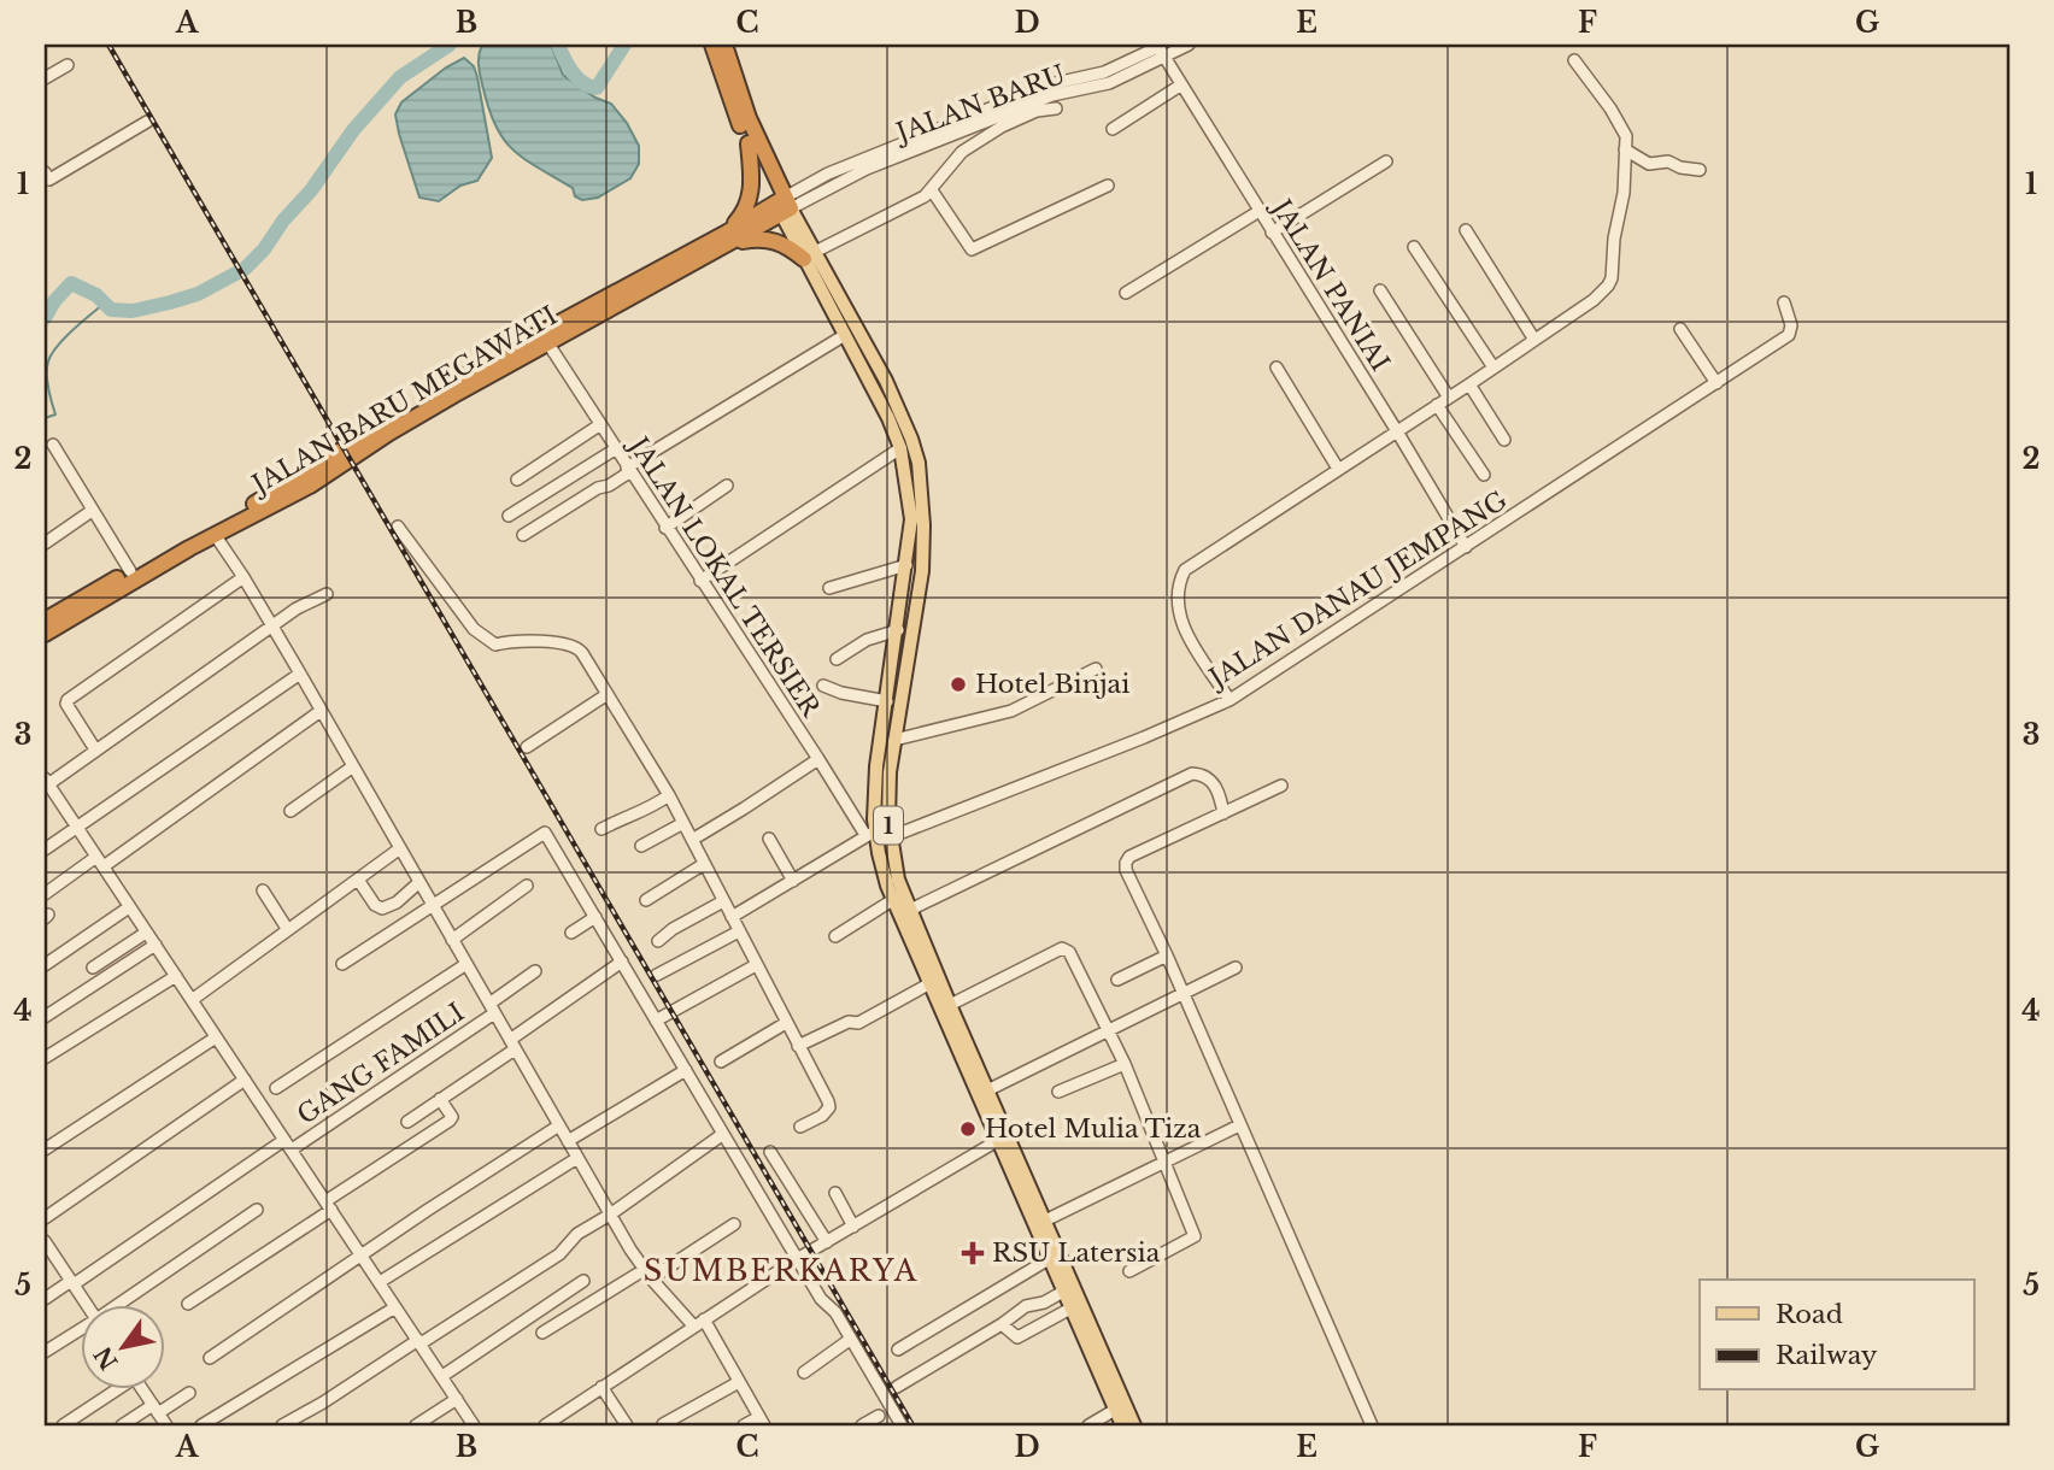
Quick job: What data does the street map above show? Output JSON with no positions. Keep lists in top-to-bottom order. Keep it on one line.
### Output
{"streets":{"highway":["JALAN BARU MEGAWATI","1"],"street":["JALAN BARU","JALAN PANIAI","JALAN LOKAL TERSIER","JALAN DANAU JEMPANG","GANG FAMILI"]},"crossings":[["JALAN BARU","JALAN PANIAI"],["JALAN BARU","JALAN BARU MEGAWATI"],["JALAN BARU","1"],["JALAN PANIAI","JALAN DANAU JEMPANG"],["JALAN BARU MEGAWATI","JALAN LOKAL TERSIER"],["JALAN BARU MEGAWATI","1"],["JALAN LOKAL TERSIER","JALAN DANAU JEMPANG"],["JALAN LOKAL TERSIER","1"],["JALAN DANAU JEMPANG","1"]],"districts":["SUMBERKARYA"],"places":{"other":["Hotel Binjai","Hotel Mulia Tiza"],"health":["RSU Latersia"]},"legend":["Road","Railway"],"north":"bottom left","grid":{"columns":["A","B","C","D","E","F","G"],"rows":["1","2","3","4","5"]}}
